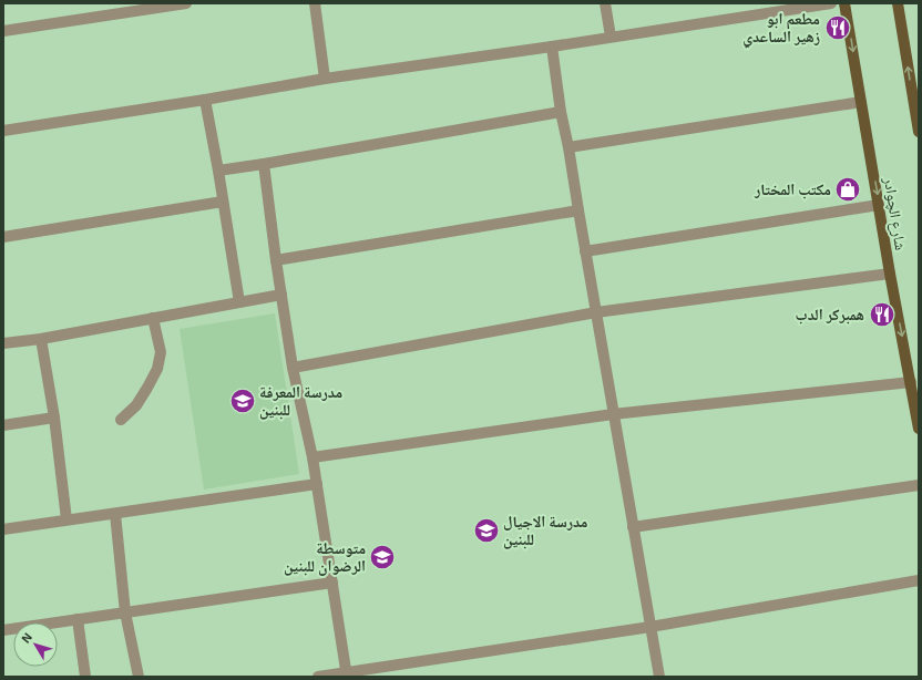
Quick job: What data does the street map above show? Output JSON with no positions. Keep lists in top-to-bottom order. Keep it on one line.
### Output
{"streets":{"main road":["شارع الچوادر"]},"places":{"restaurant":["مطعم ابو زهير الساعدي","همبركر الدب"],"shop":["مكتب المختار"],"school or university":["مدرسة المعرفة للبنين","مدرسة الاجيال للبنين","متوسطة الرضوان للبنين"]},"north":"top left"}
